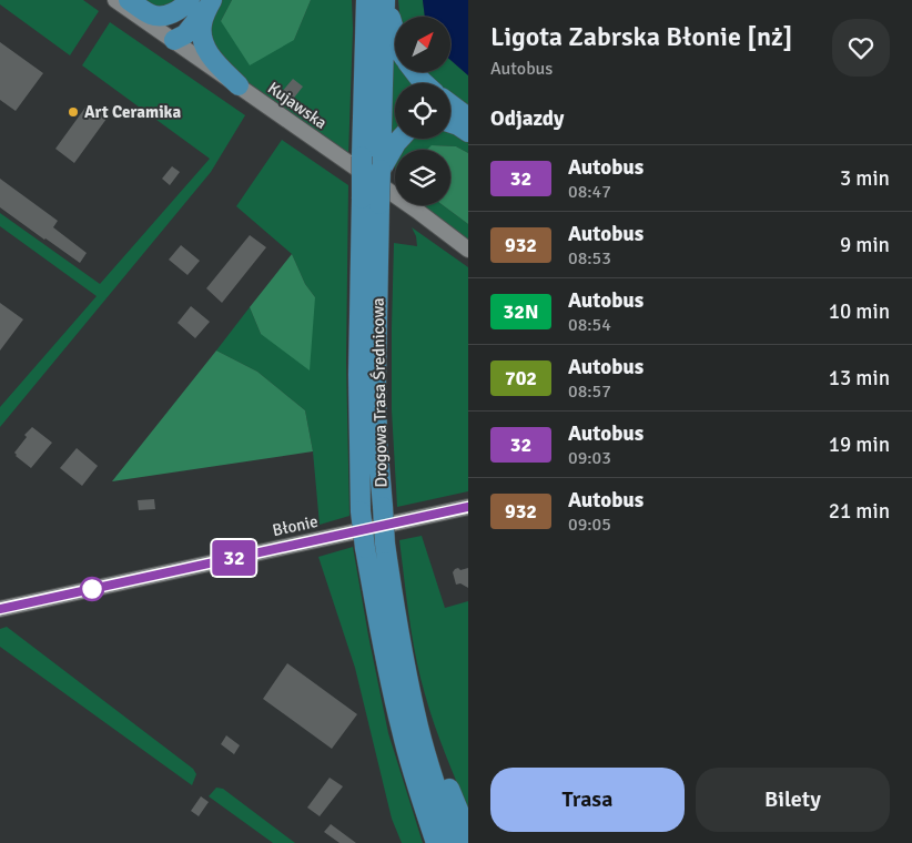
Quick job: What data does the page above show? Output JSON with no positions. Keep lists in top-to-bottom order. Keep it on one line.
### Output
{"streets":{"main road":["Drogowa Trasa Średnicowa"],"street":["Kujawska","Błonie"]},"places":["Art Ceramika"],"lines":["bus line 32"],"north":"top right","page":{"on_map":"32","heading":[["Ligota Zabrska Błonie [nż]","Autobus"],"Odjazdy"],"list":[{"mark":"32","name":"Autobus","note":"08:47","value":"3 min"},{"mark":"932","name":"Autobus","note":"08:53","value":"9 min"},{"mark":"32N","name":"Autobus","note":"08:54","value":"10 min"},{"mark":"702","name":"Autobus","note":"08:57","value":"13 min"},{"mark":"32","name":"Autobus","note":"09:03","value":"19 min"},{"mark":"932","name":"Autobus","note":"09:05","value":"21 min"}],"buttons":["Trasa","Bilety"]}}
